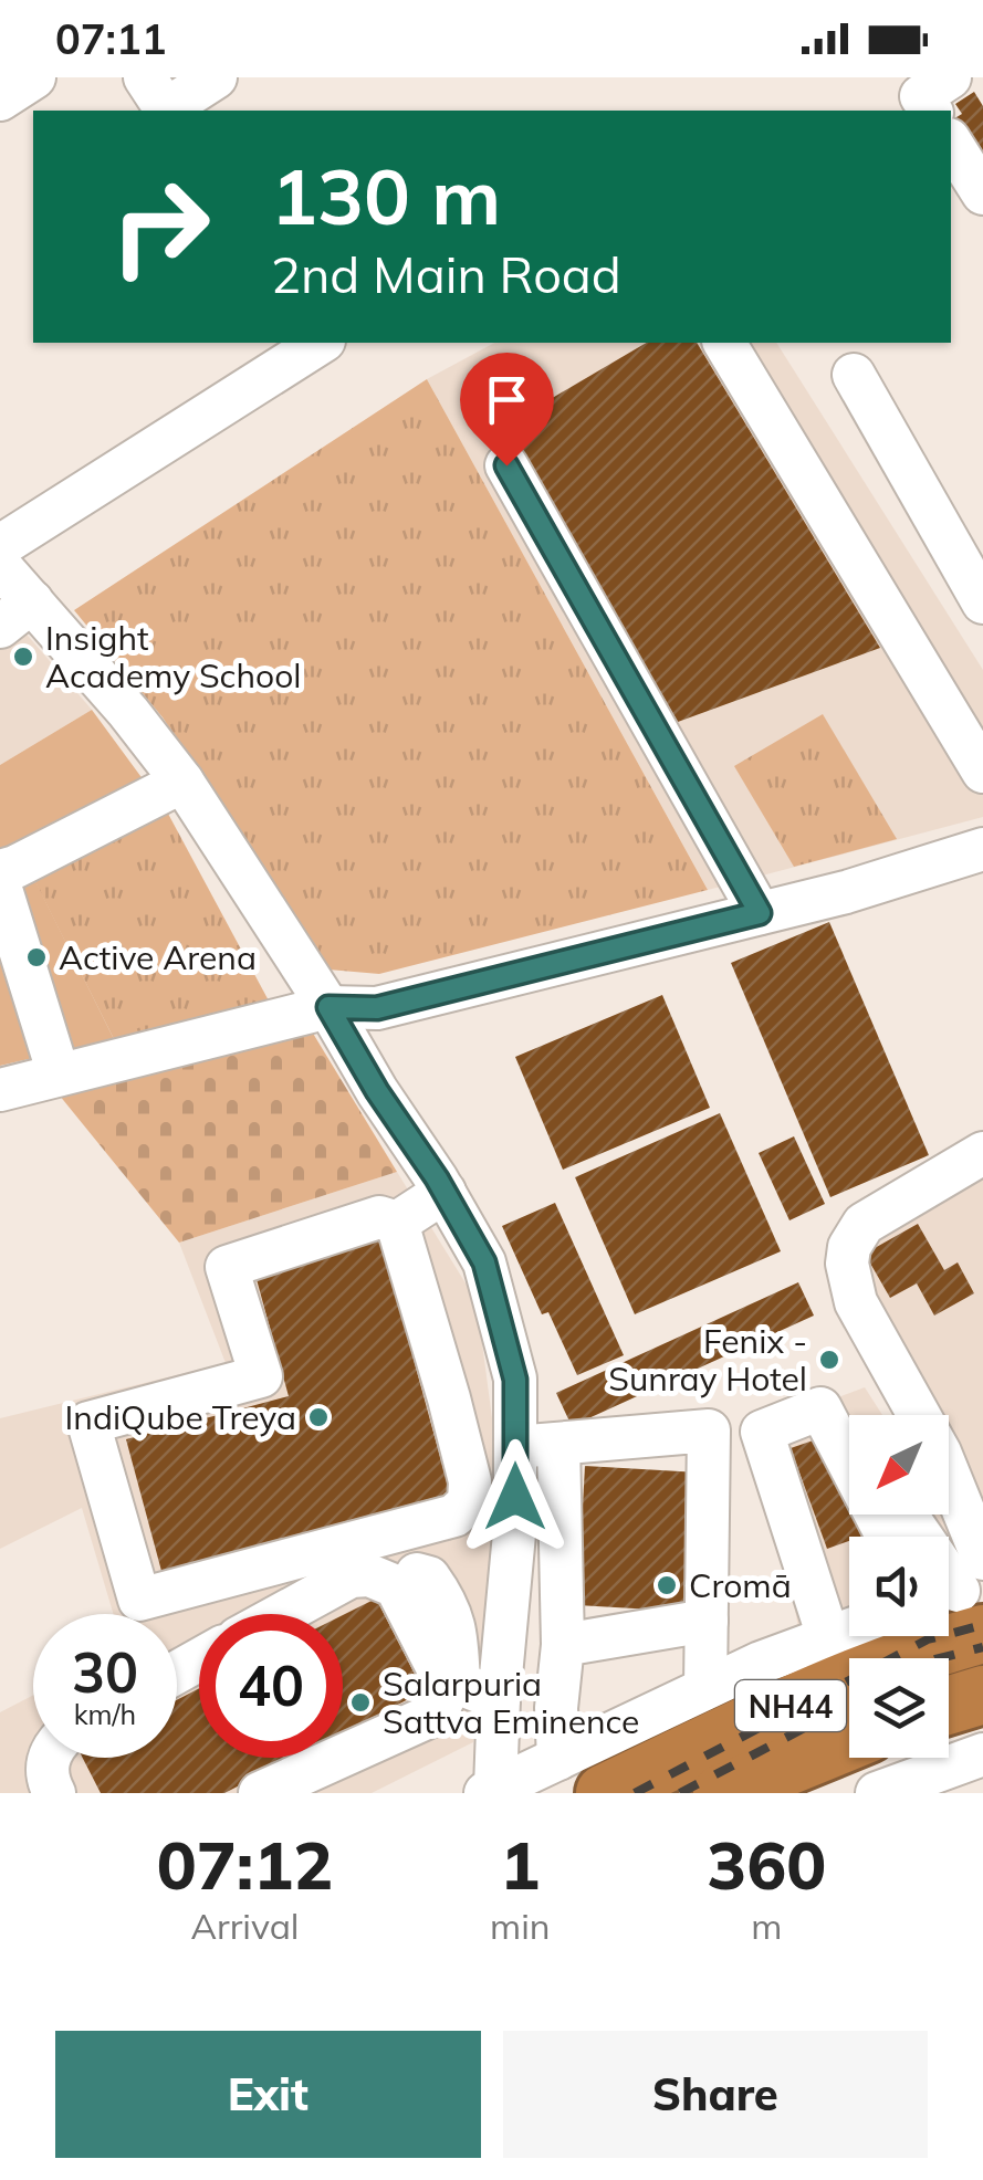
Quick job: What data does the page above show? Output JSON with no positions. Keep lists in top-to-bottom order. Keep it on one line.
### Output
{"streets":{"highway":["NH44"]},"places":["Insight Academy School","Active Arena","Fenix - Sunray Hotel","IndiQube Treya","Cromā","Salarpuria Sattva Eminence"],"north":"bottom left","page":{"status":"07:11","turn":["130 m","2nd Main Road"],"speed":"30 km/h","limit":"40","eta":["07:12","Arrival","1","min","360","m"],"buttons":["Exit","Share"]}}
